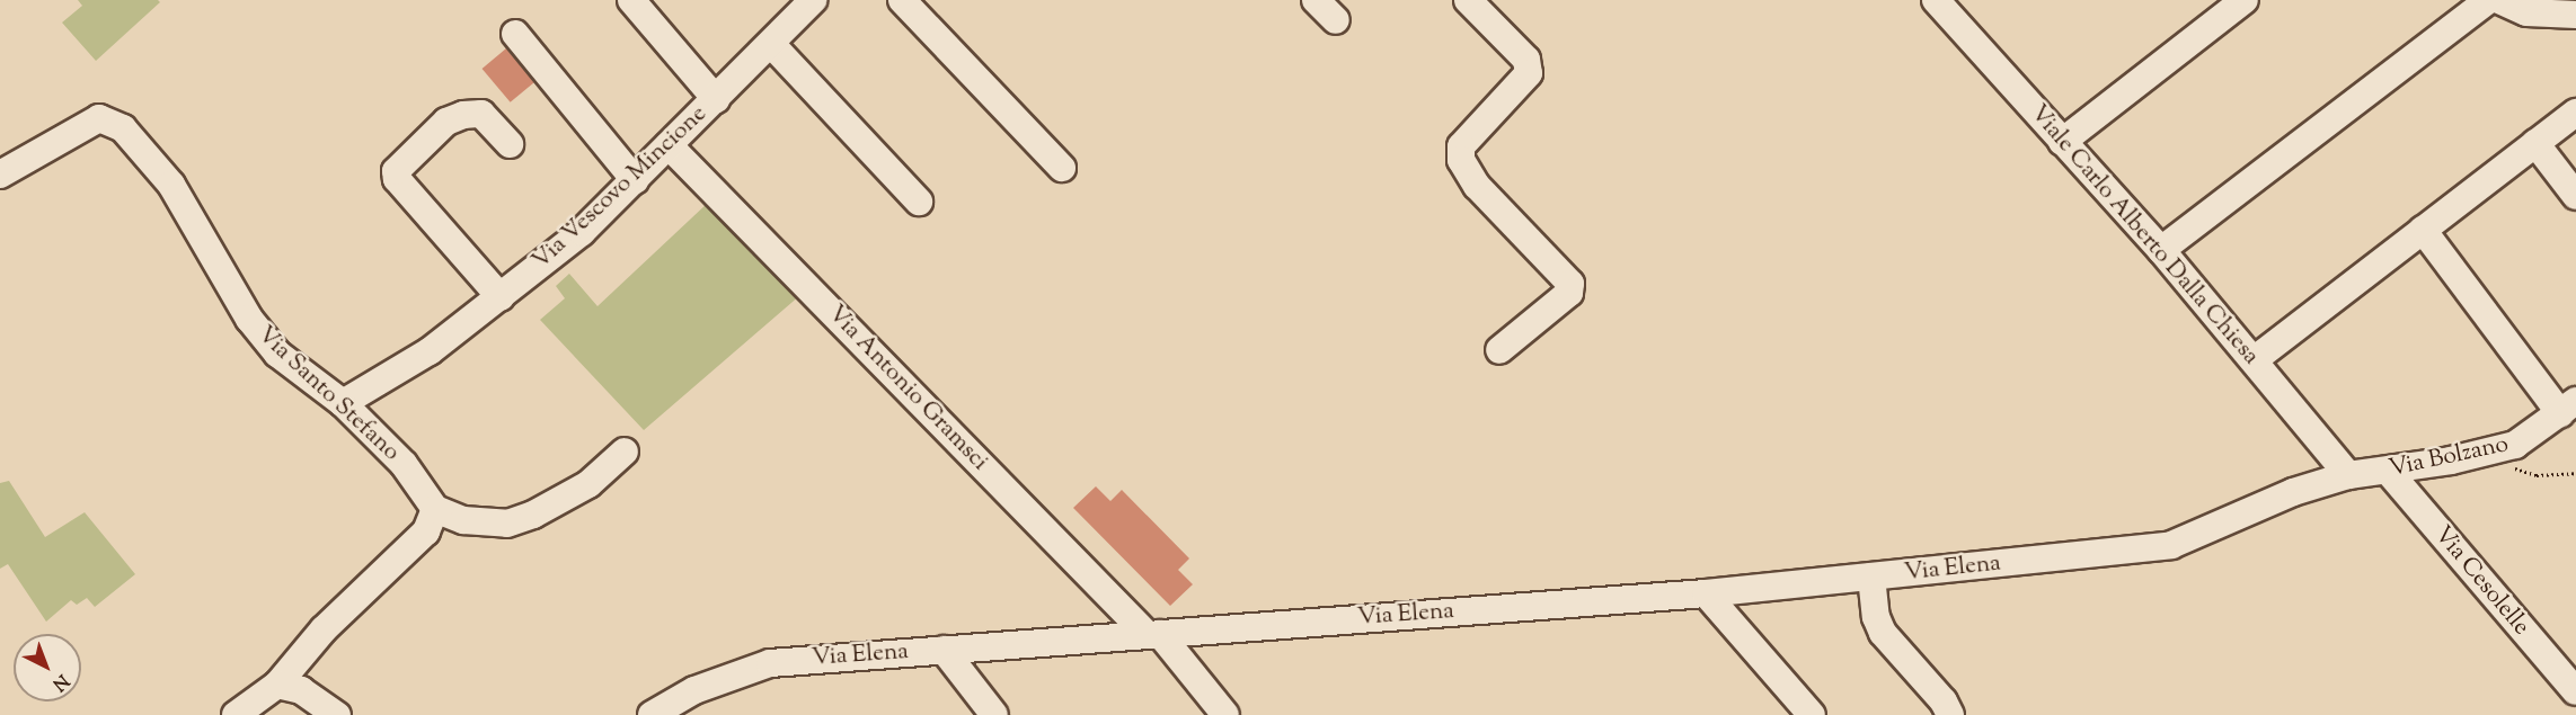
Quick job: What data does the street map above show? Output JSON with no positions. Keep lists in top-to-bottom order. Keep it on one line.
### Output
{"streets":{"street":["Via Vescovo Mincione","Viale Carlo Alberto Dalla Chiesa","Via Antonio Gramsci","Via Santo Stefano","Via Bolzano","Via Elena","Via Cesolelle"]},"crossings":[["Via Vescovo Mincione","Via Antonio Gramsci"],["Via Vescovo Mincione","Via Santo Stefano"],["Viale Carlo Alberto Dalla Chiesa","Via Bolzano"],["Via Antonio Gramsci","Via Elena"],["Via Bolzano","Via Elena"],["Via Bolzano","Via Cesolelle"]],"north":"bottom right"}
